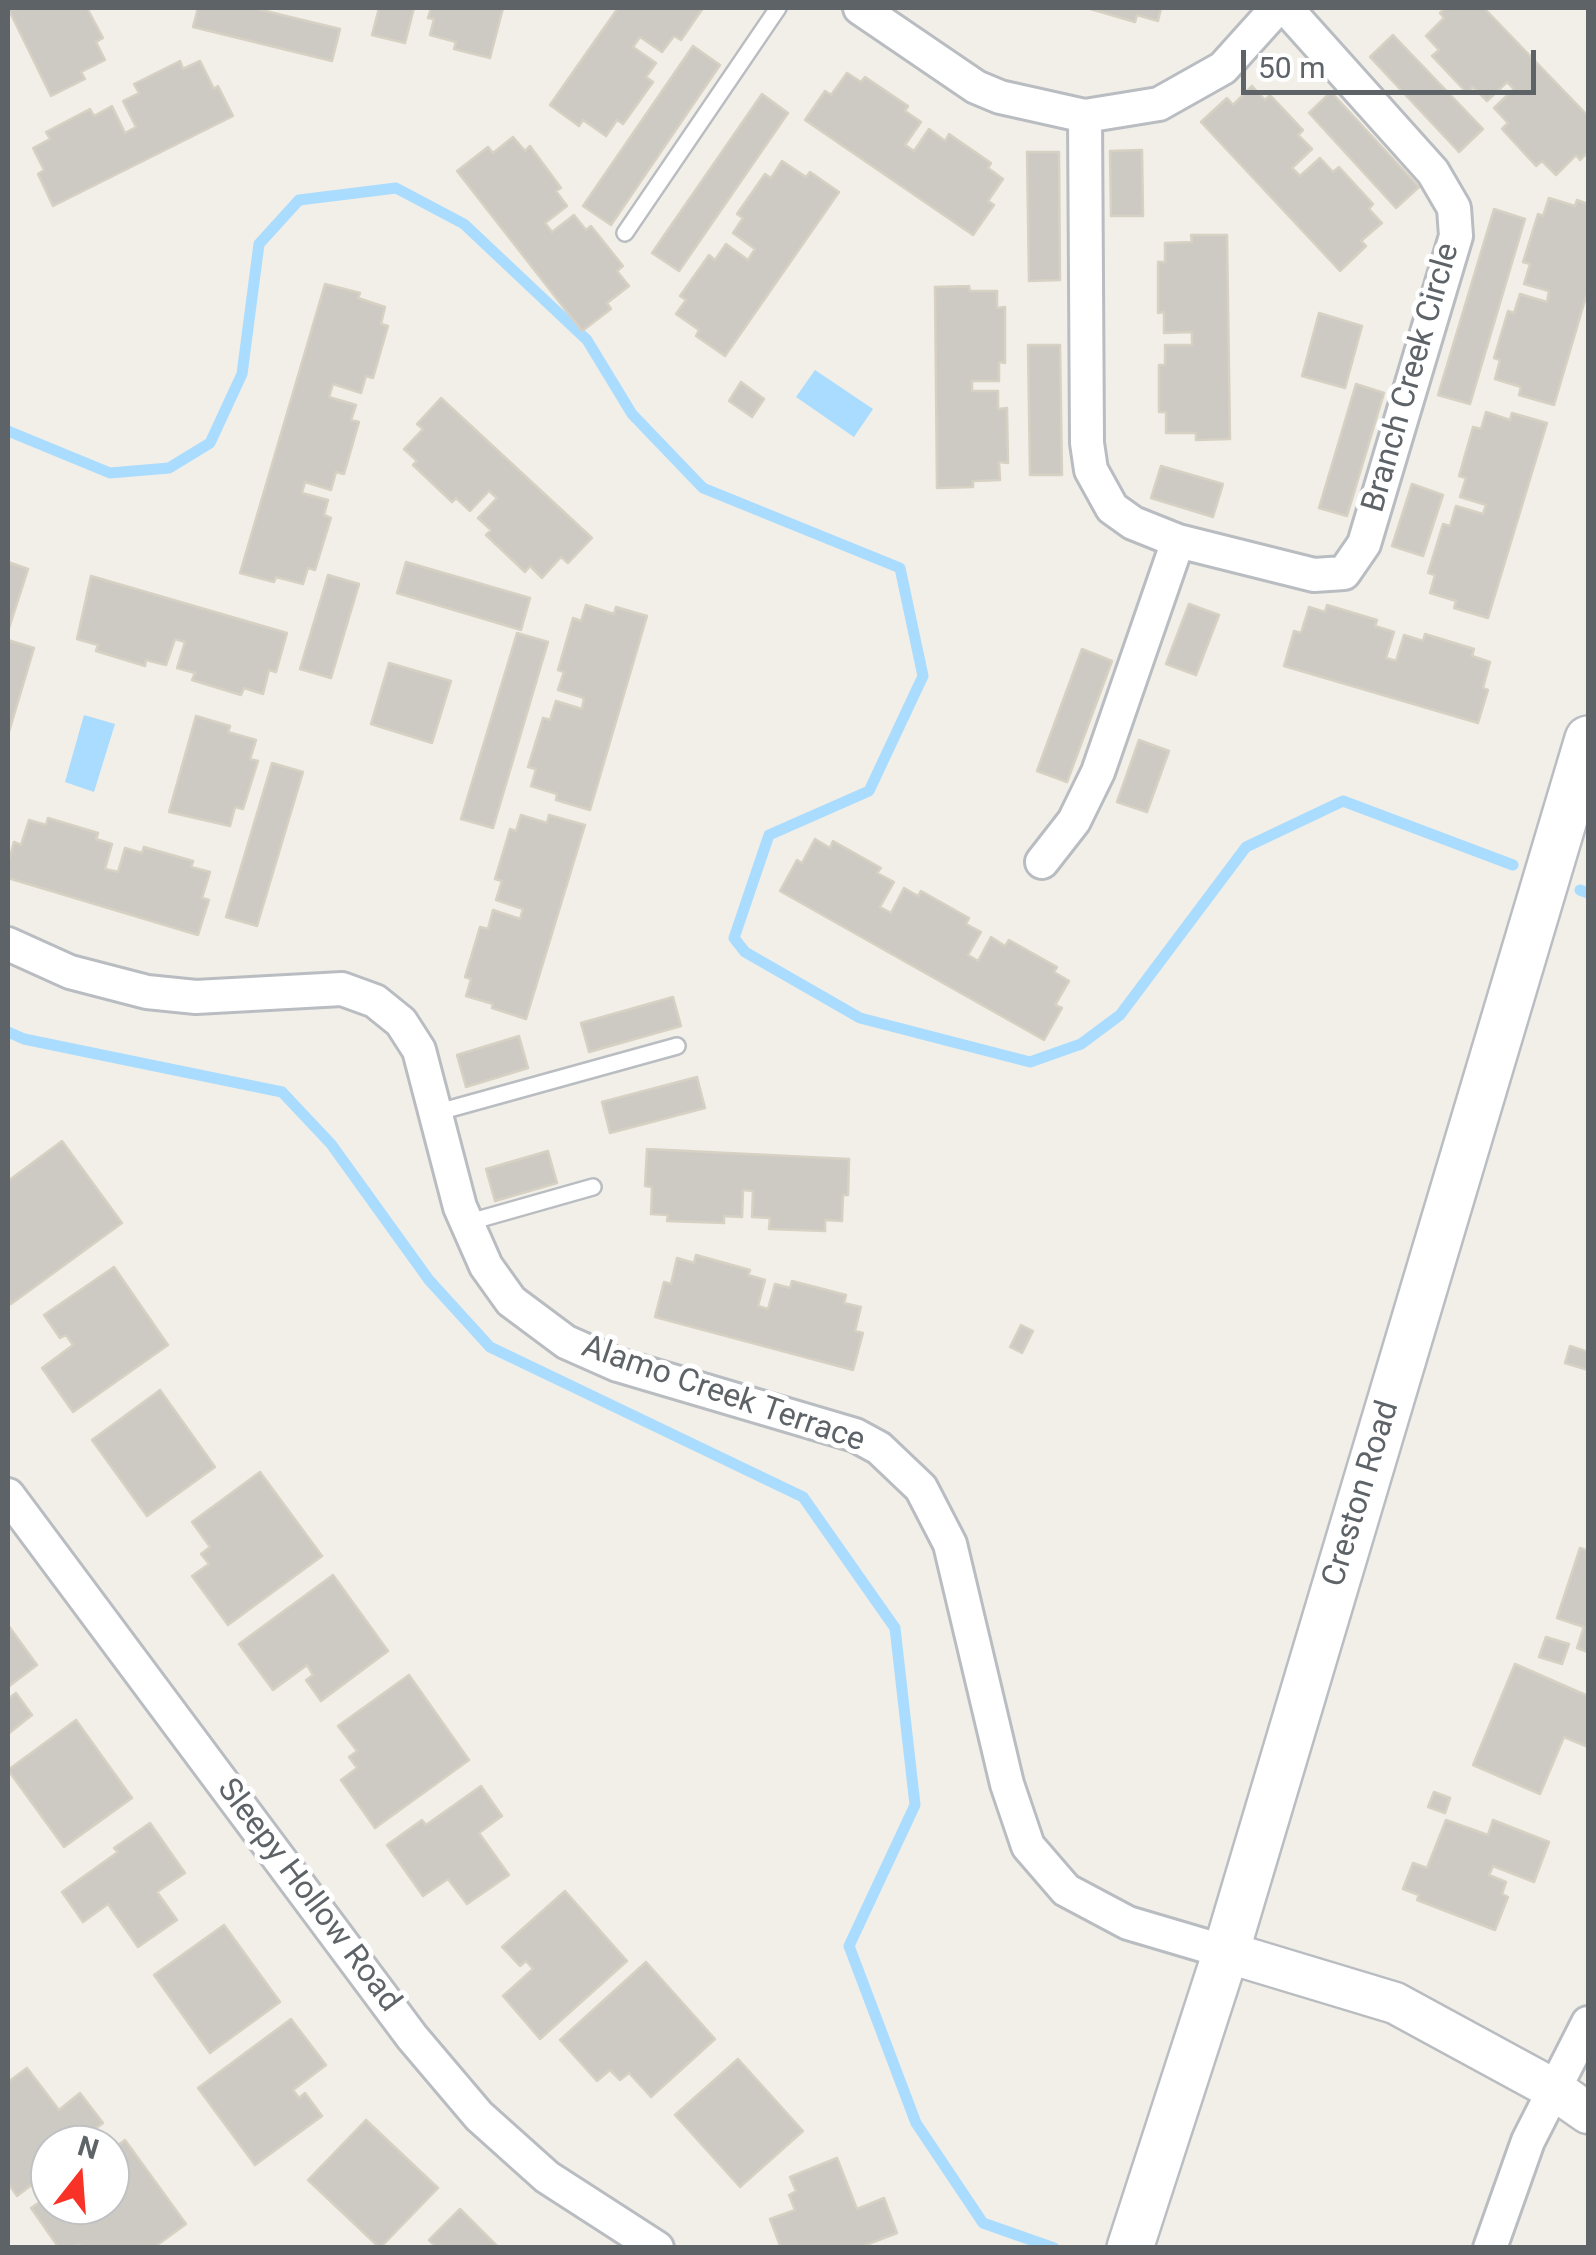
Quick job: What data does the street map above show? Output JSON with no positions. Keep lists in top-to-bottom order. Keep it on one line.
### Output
{"streets":{"main road":["Creston Road"],"street":["Branch Creek Circle","Alamo Creek Terrace","Sleepy Hollow Road"]},"crossings":[["Alamo Creek Terrace","Creston Road"]],"scale_bar":"50 m","north":"top"}
